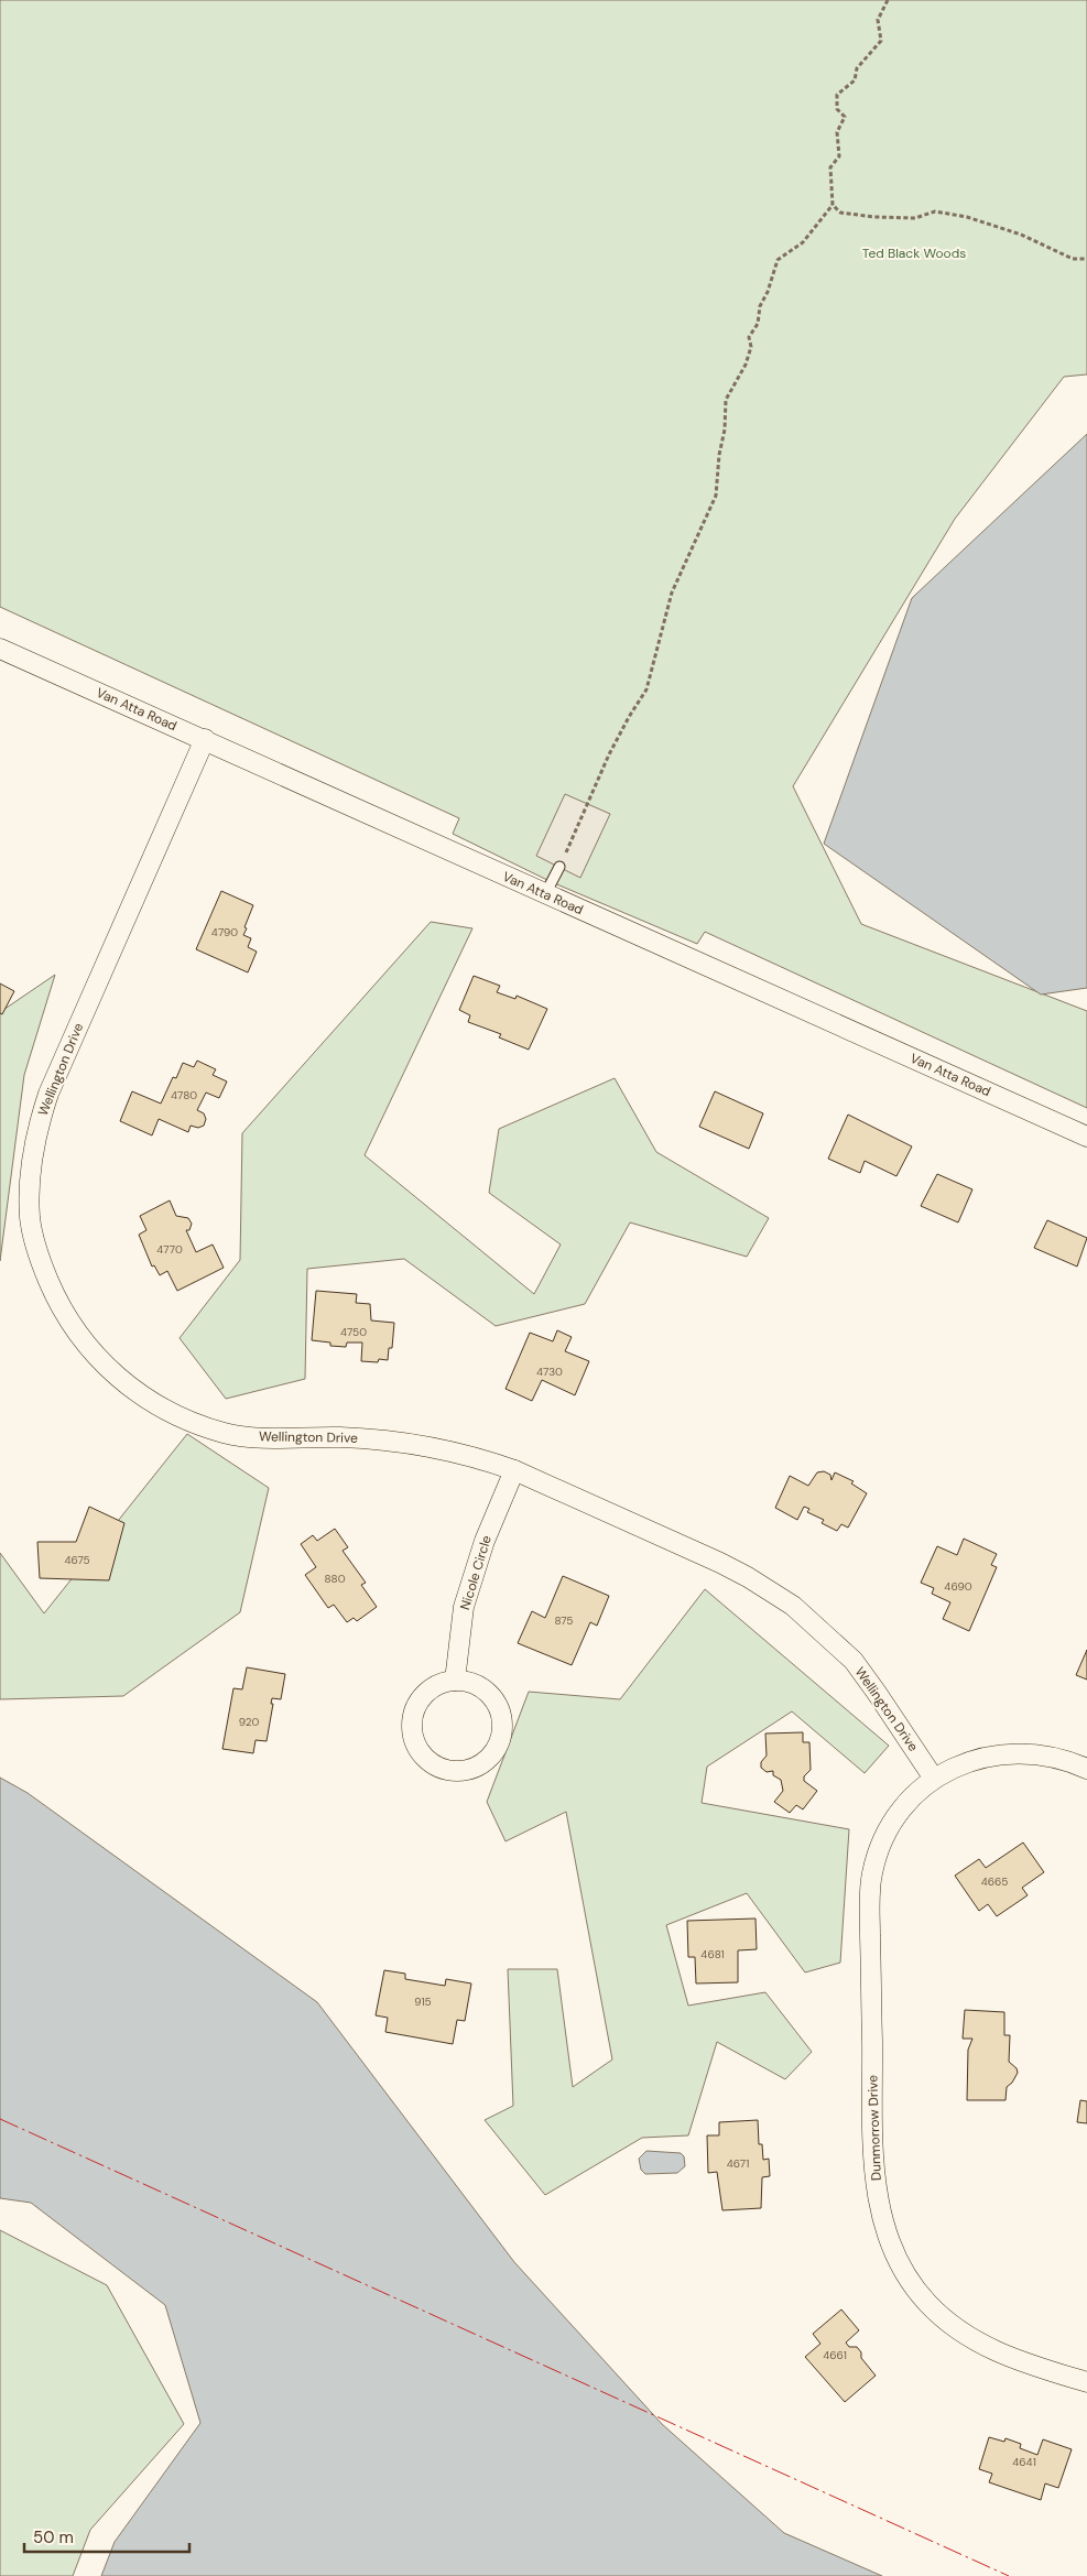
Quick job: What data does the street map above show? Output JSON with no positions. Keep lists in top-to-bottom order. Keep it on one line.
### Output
{"streets":{"street":["Van Atta Road","Wellington Drive","Nicole Circle","Dunmorrow Drive"]},"crossings":[["Van Atta Road","Wellington Drive"],["Wellington Drive","Nicole Circle"],["Wellington Drive","Dunmorrow Drive"]],"parks":["Ted Black Woods"],"house_numbers":["4790","4780","4770","4750","4730","4675","880","4690","875","920","4665","4681","915","4671","4661","4641"],"scale_bar":"50 m"}
